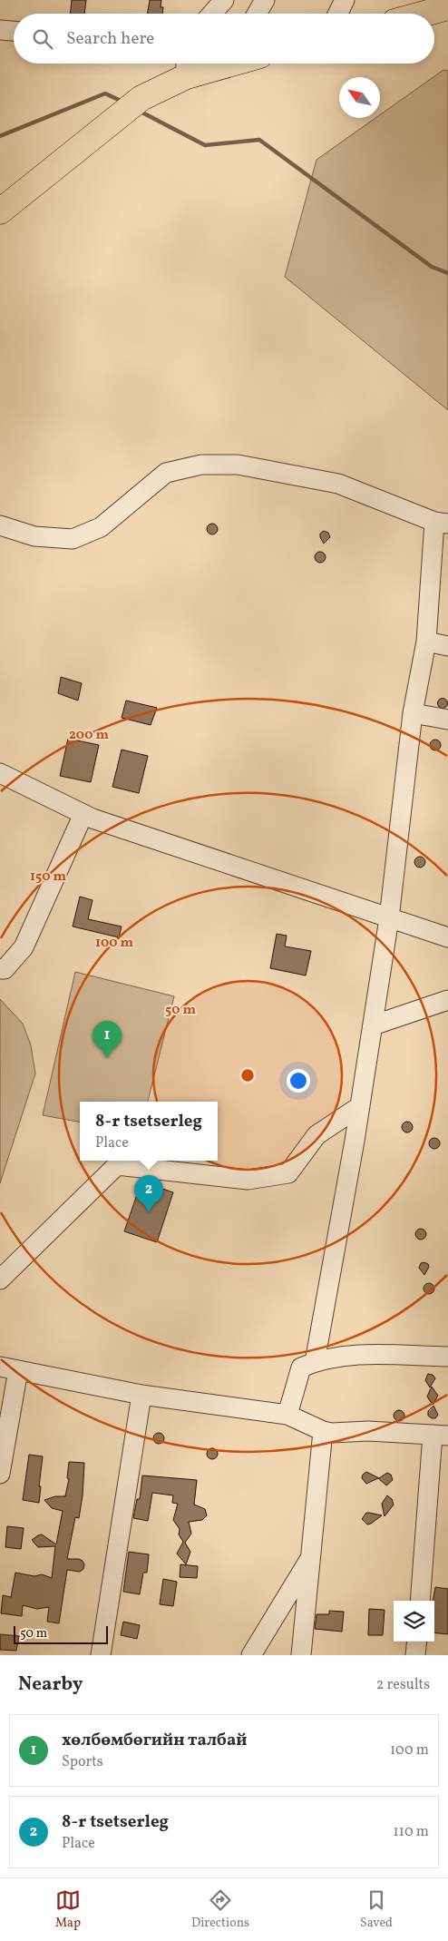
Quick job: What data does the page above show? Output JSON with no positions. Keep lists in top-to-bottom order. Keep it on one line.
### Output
{"scale_bar":"50 m","north":"top left","page":{"search":"Search here","pins":["1","2"],"popup":["8-r tsetserleg","Place"],"scale":"50 m","heading":["Nearby","2 results"],"list":[{"mark":"1","name":"хөлбөмбөгийн талбай","note":"Sports","value":"100 m"},{"mark":"2","name":"8-r tsetserleg","note":"Place","value":"110 m"}],"nav":["Map","Directions","Saved"]},"rings":["200 m","150 m","100 m","50 m"]}
